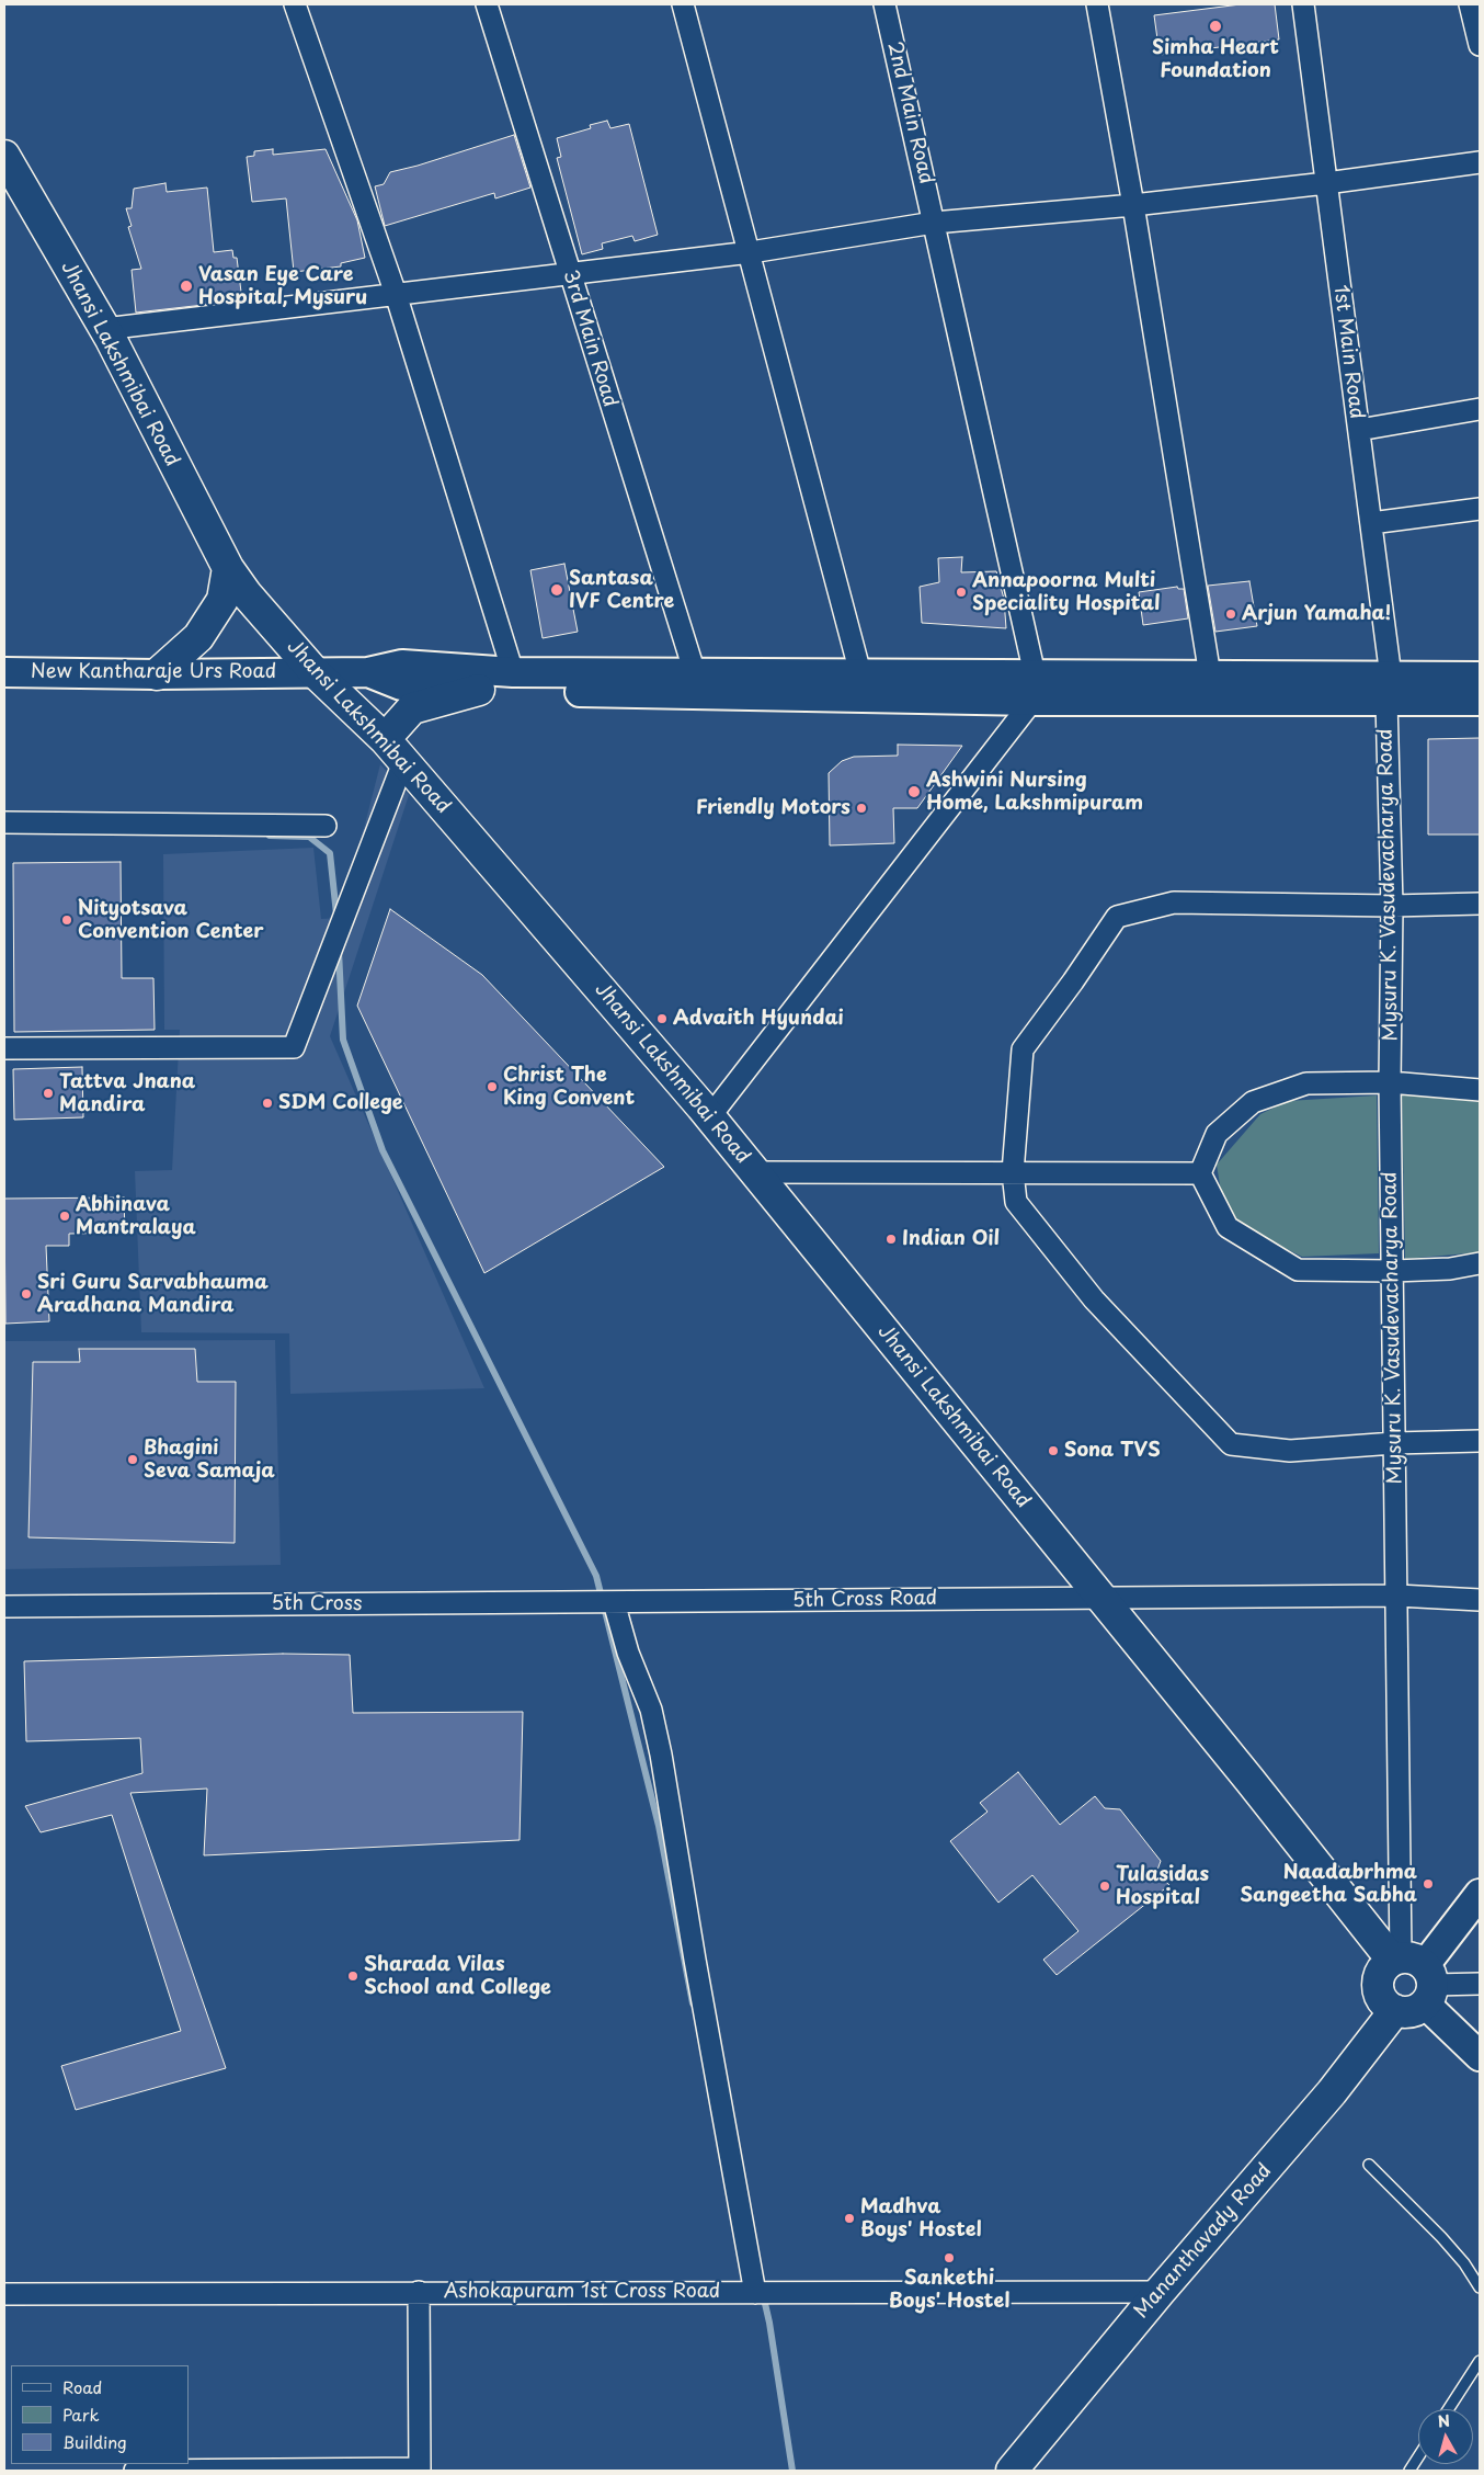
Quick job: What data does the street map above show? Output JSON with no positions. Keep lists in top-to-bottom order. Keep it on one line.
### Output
{"streets":{"main road":["Jhansi Lakshmibai Road","Mananthavady Road"],"street":["2nd Main Road","3rd Main Road","1st Main Road","New Kantharaje Urs Road","Mysuru K. Vasudevacharya Road","5th Cross Road","5th Cross","Ashokapuram 1st Cross Road"]},"crossings":[["1st Main Road","Mysuru K. Vasudevacharya Road"],["Jhansi Lakshmibai Road","New Kantharaje Urs Road"],["Jhansi Lakshmibai Road","Mysuru K. Vasudevacharya Road"],["Jhansi Lakshmibai Road","5th Cross Road"],["Mysuru K. Vasudevacharya Road","5th Cross Road"],["5th Cross Road","5th Cross"],["Mananthavady Road","Ashokapuram 1st Cross Road"]],"places":["Simha Heart Foundation","Vasan Eye Care Hospital, Mysuru","Santasa IVF Centre","Annapoorna Multi Speciality Hospital","Arjun Yamaha!","Ashwini Nursing Home, Lakshmipuram","Friendly Motors","Nityotsava Convention Center","Advaith Hyundai","Christ The King Convent","Tattva Jnana Mandira","SDM College","Abhinava Mantralaya","Indian Oil","Sri Guru Sarvabhauma Aradhana Mandira","Sona TVS","Bhagini Seva Samaja","Naadabrhma Sangeetha Sabha","Tulasidas Hospital","Sharada Vilas School and College","Madhva Boys' Hostel","Sankethi Boys' Hostel"],"legend":["Road","Park","Building"],"north":"top"}
